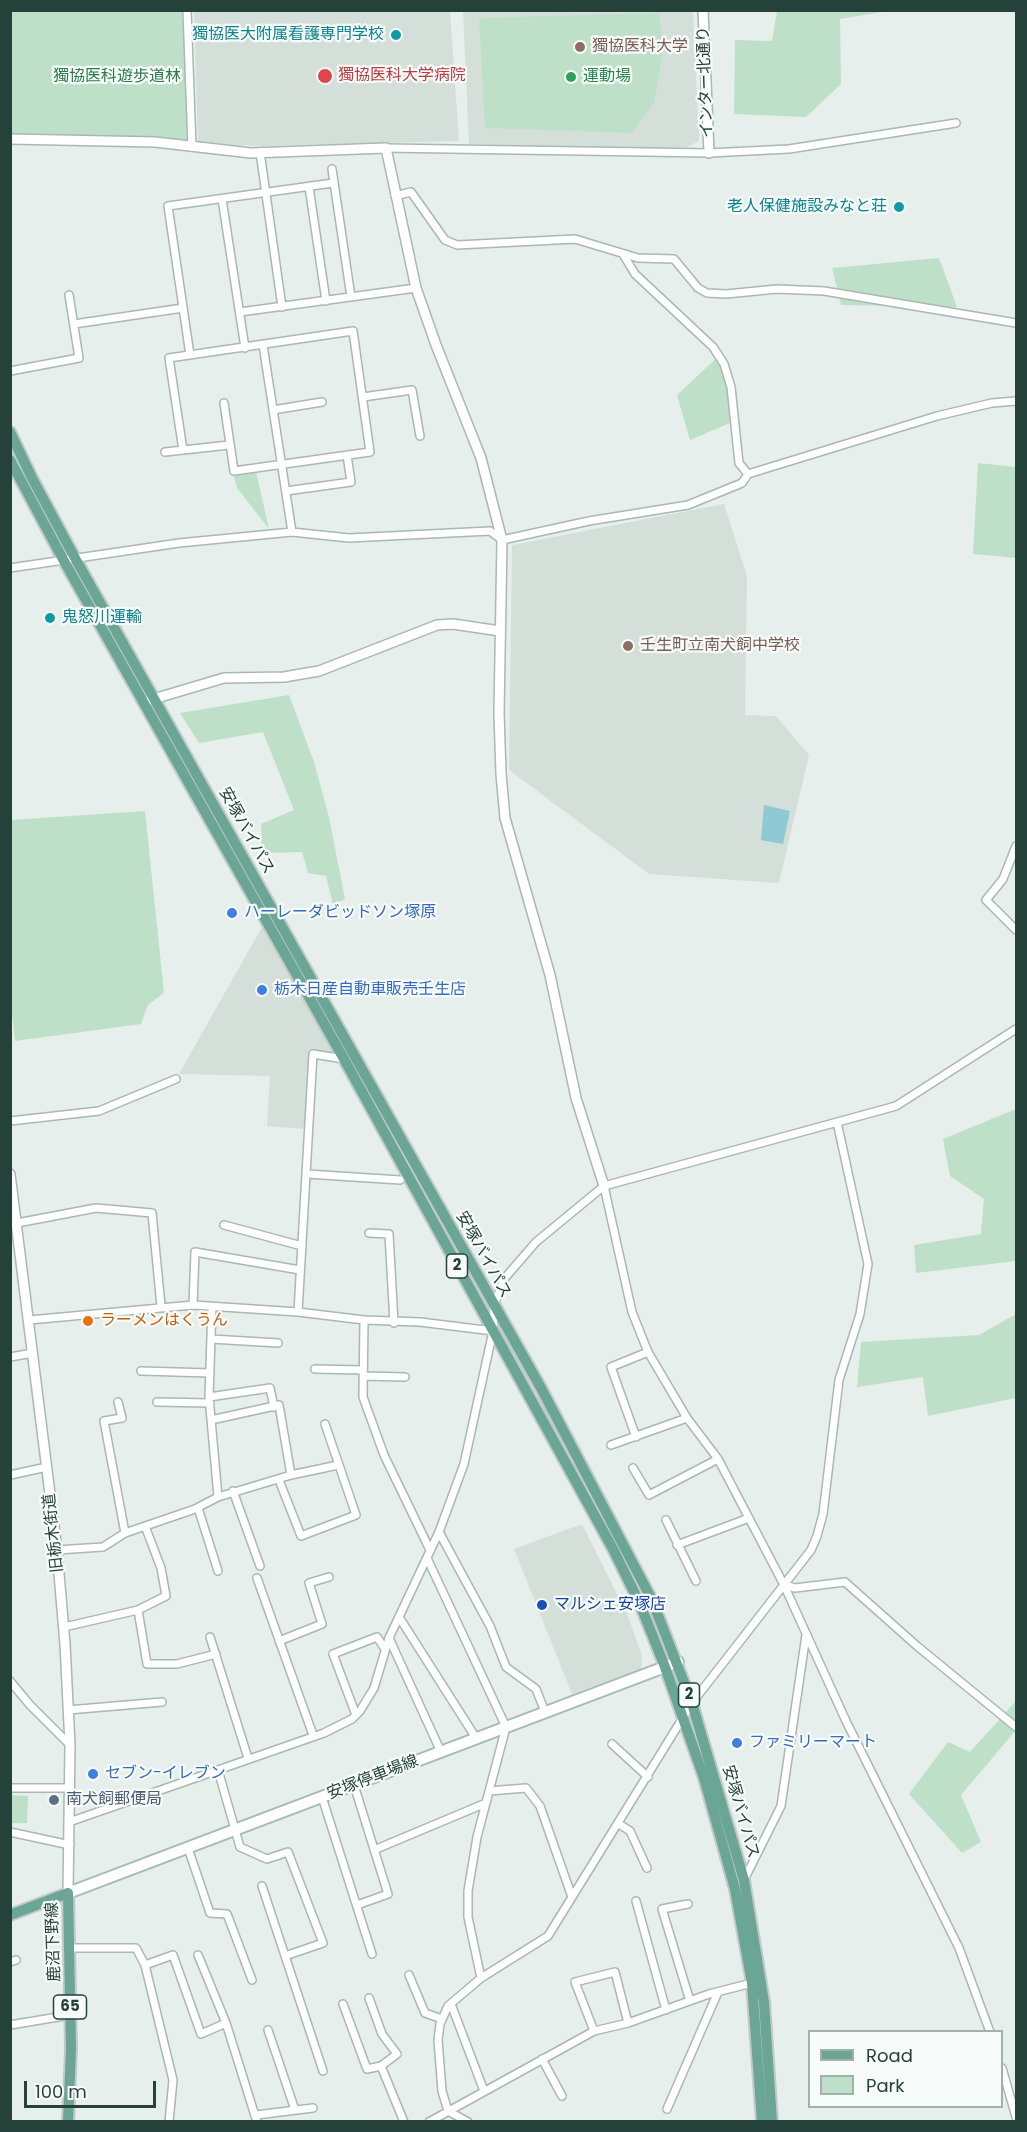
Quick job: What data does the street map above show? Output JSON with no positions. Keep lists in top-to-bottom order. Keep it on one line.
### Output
{"streets":{"main road":["安塚バイパス","2","安塚停車場線","鹿沼下野線","65"],"street":["インター北通り","旧栃木街道"]},"crossings":[["安塚バイパス","2"],["安塚バイパス","安塚停車場線"],["旧栃木街道","安塚停車場線"],["旧栃木街道","鹿沼下野線"],["安塚停車場線","鹿沼下野線"]],"parks":["獨協医科遊歩道林"],"places":["獨協医大附属看護専門学校","獨協医科大学","獨協医科大学病院","運動場","老人保健施設みなと荘","鬼怒川運輸","壬生町立南犬飼中学校","ハーレーダビッドソン塚原","栃木日産自動車販売壬生店","ラーメンはくうん","マルシェ安塚店","ファミリーマート","セブン-イレブン","南犬飼郵便局"],"legend":["Road","Park"],"scale_bar":"100 m"}
